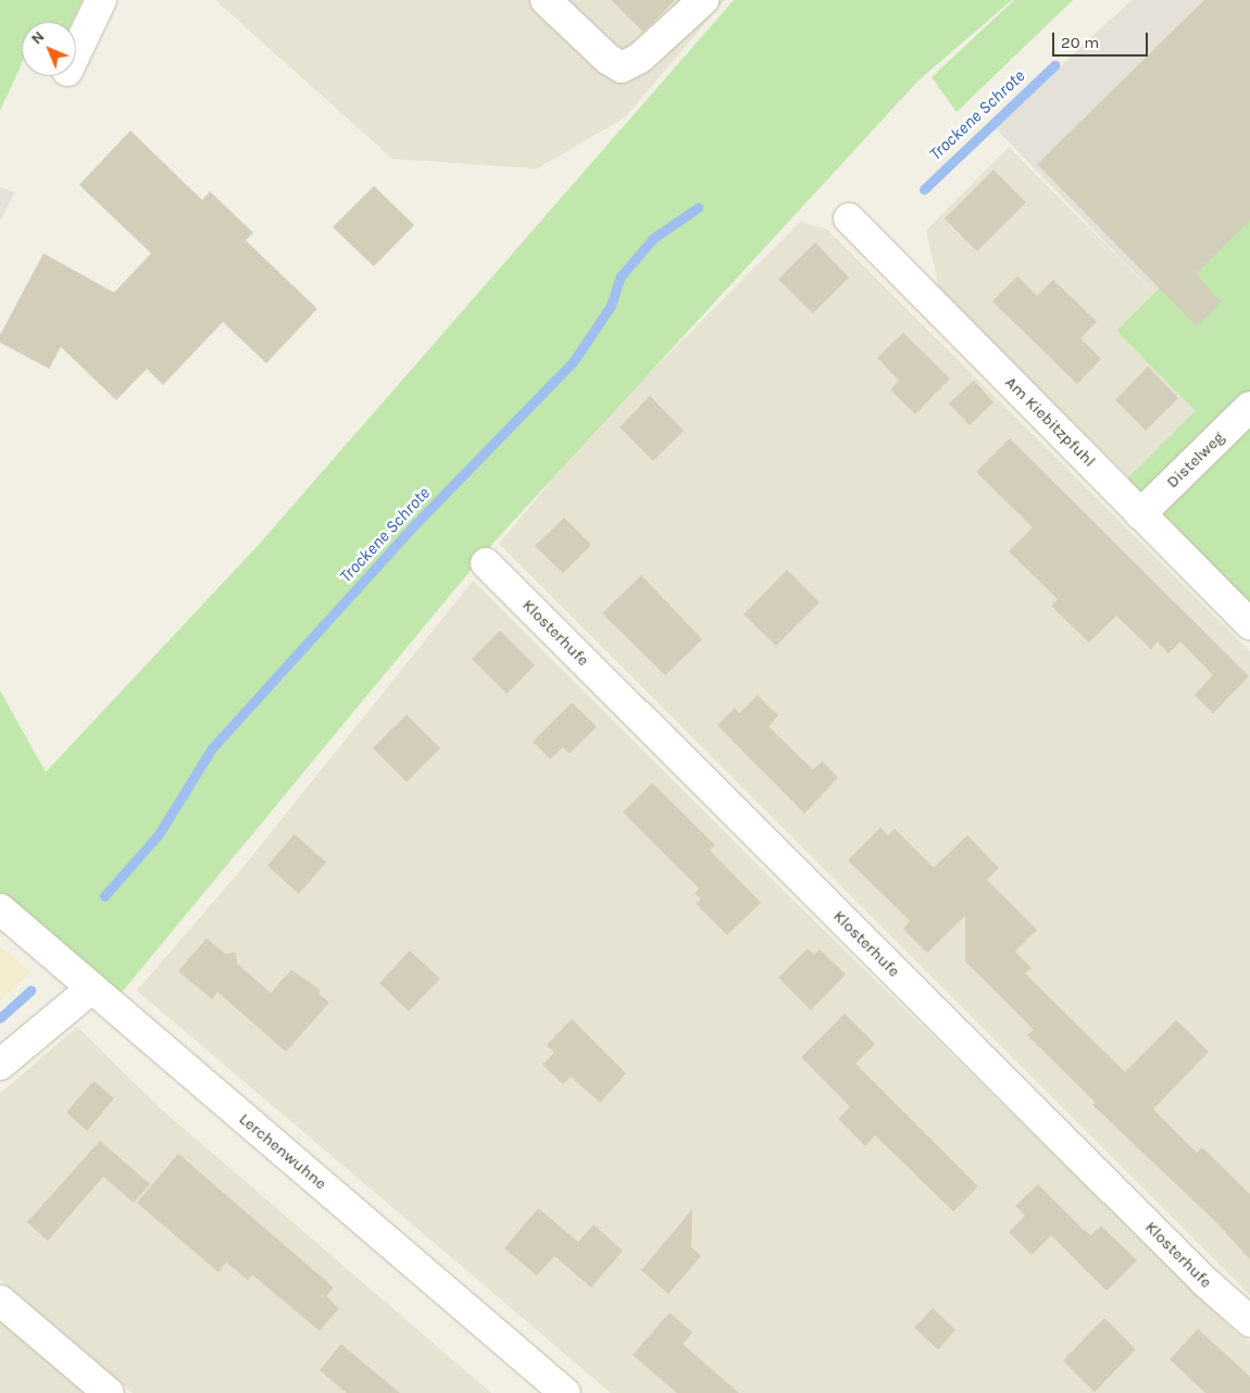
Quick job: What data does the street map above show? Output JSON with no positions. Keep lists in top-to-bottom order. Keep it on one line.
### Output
{"streets":{"street":["Am Kiebitzpfuhl","Distelweg","Klosterhufe","Lerchenwuhne"]},"crossings":[["Am Kiebitzpfuhl","Distelweg"]],"water":["Trockene Schrote"],"scale_bar":"20 m","north":"top left"}
